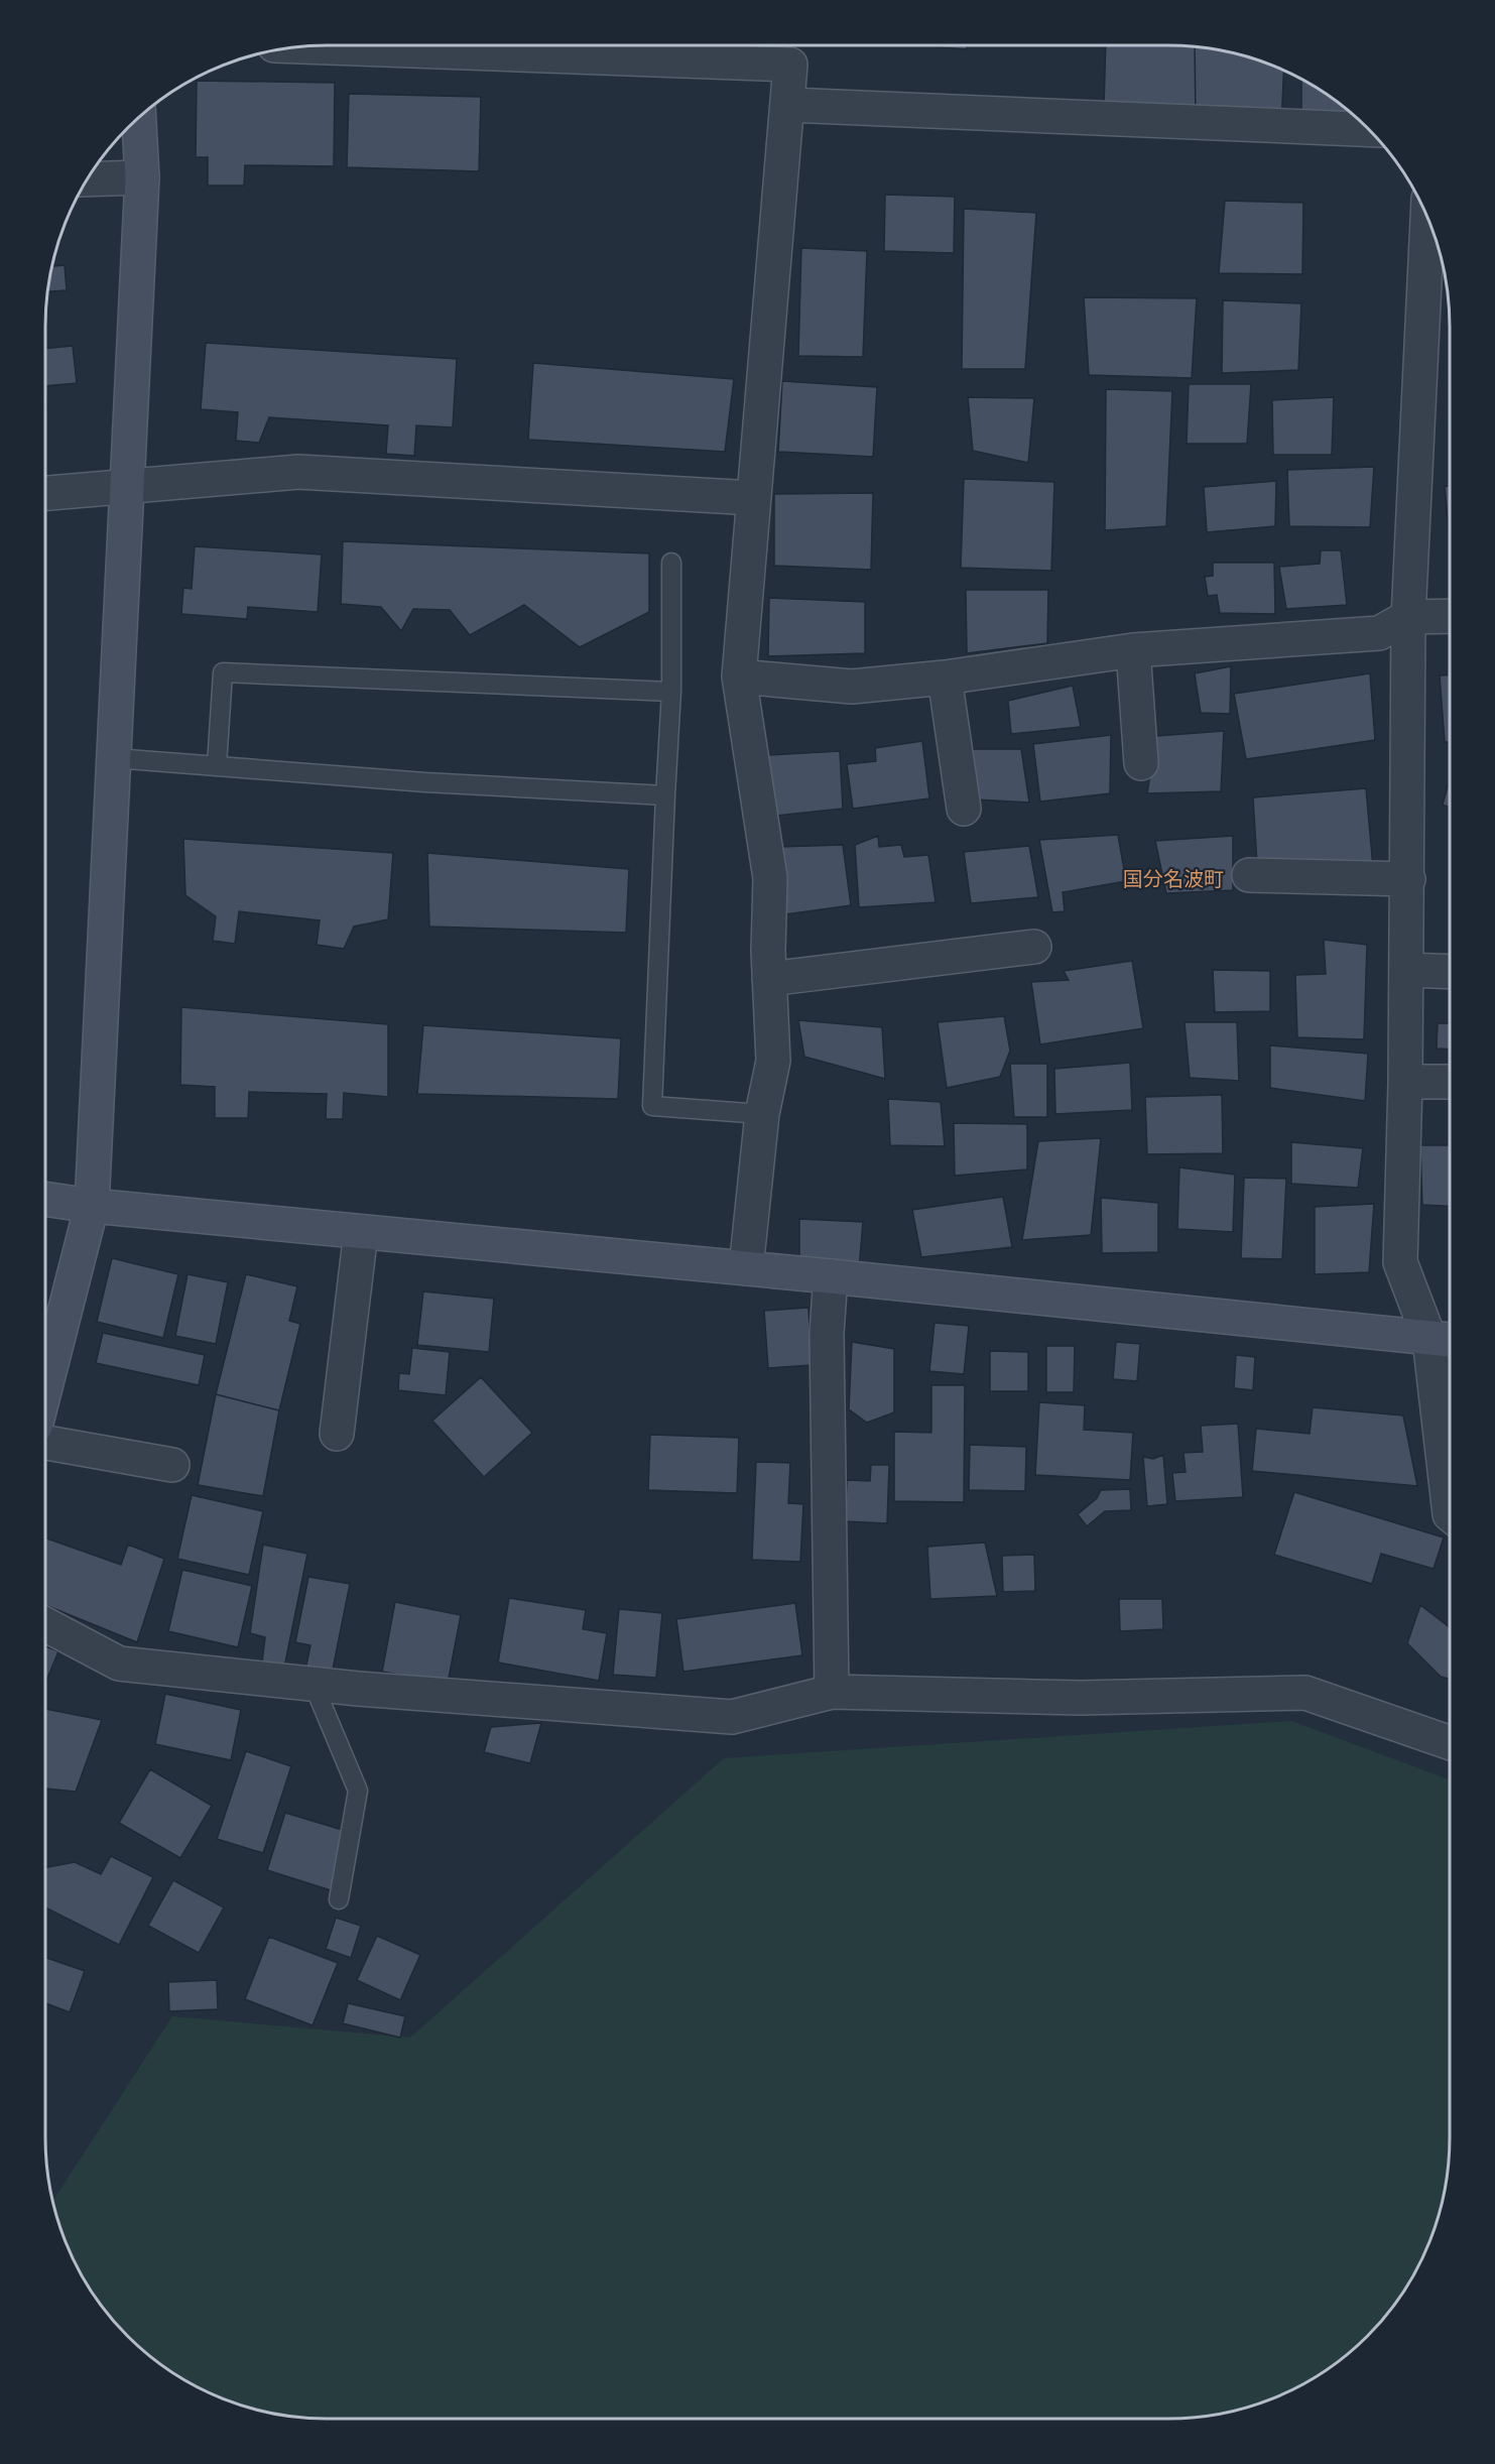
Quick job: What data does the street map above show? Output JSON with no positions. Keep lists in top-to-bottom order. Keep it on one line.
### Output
{"districts":["国分名波町"]}
